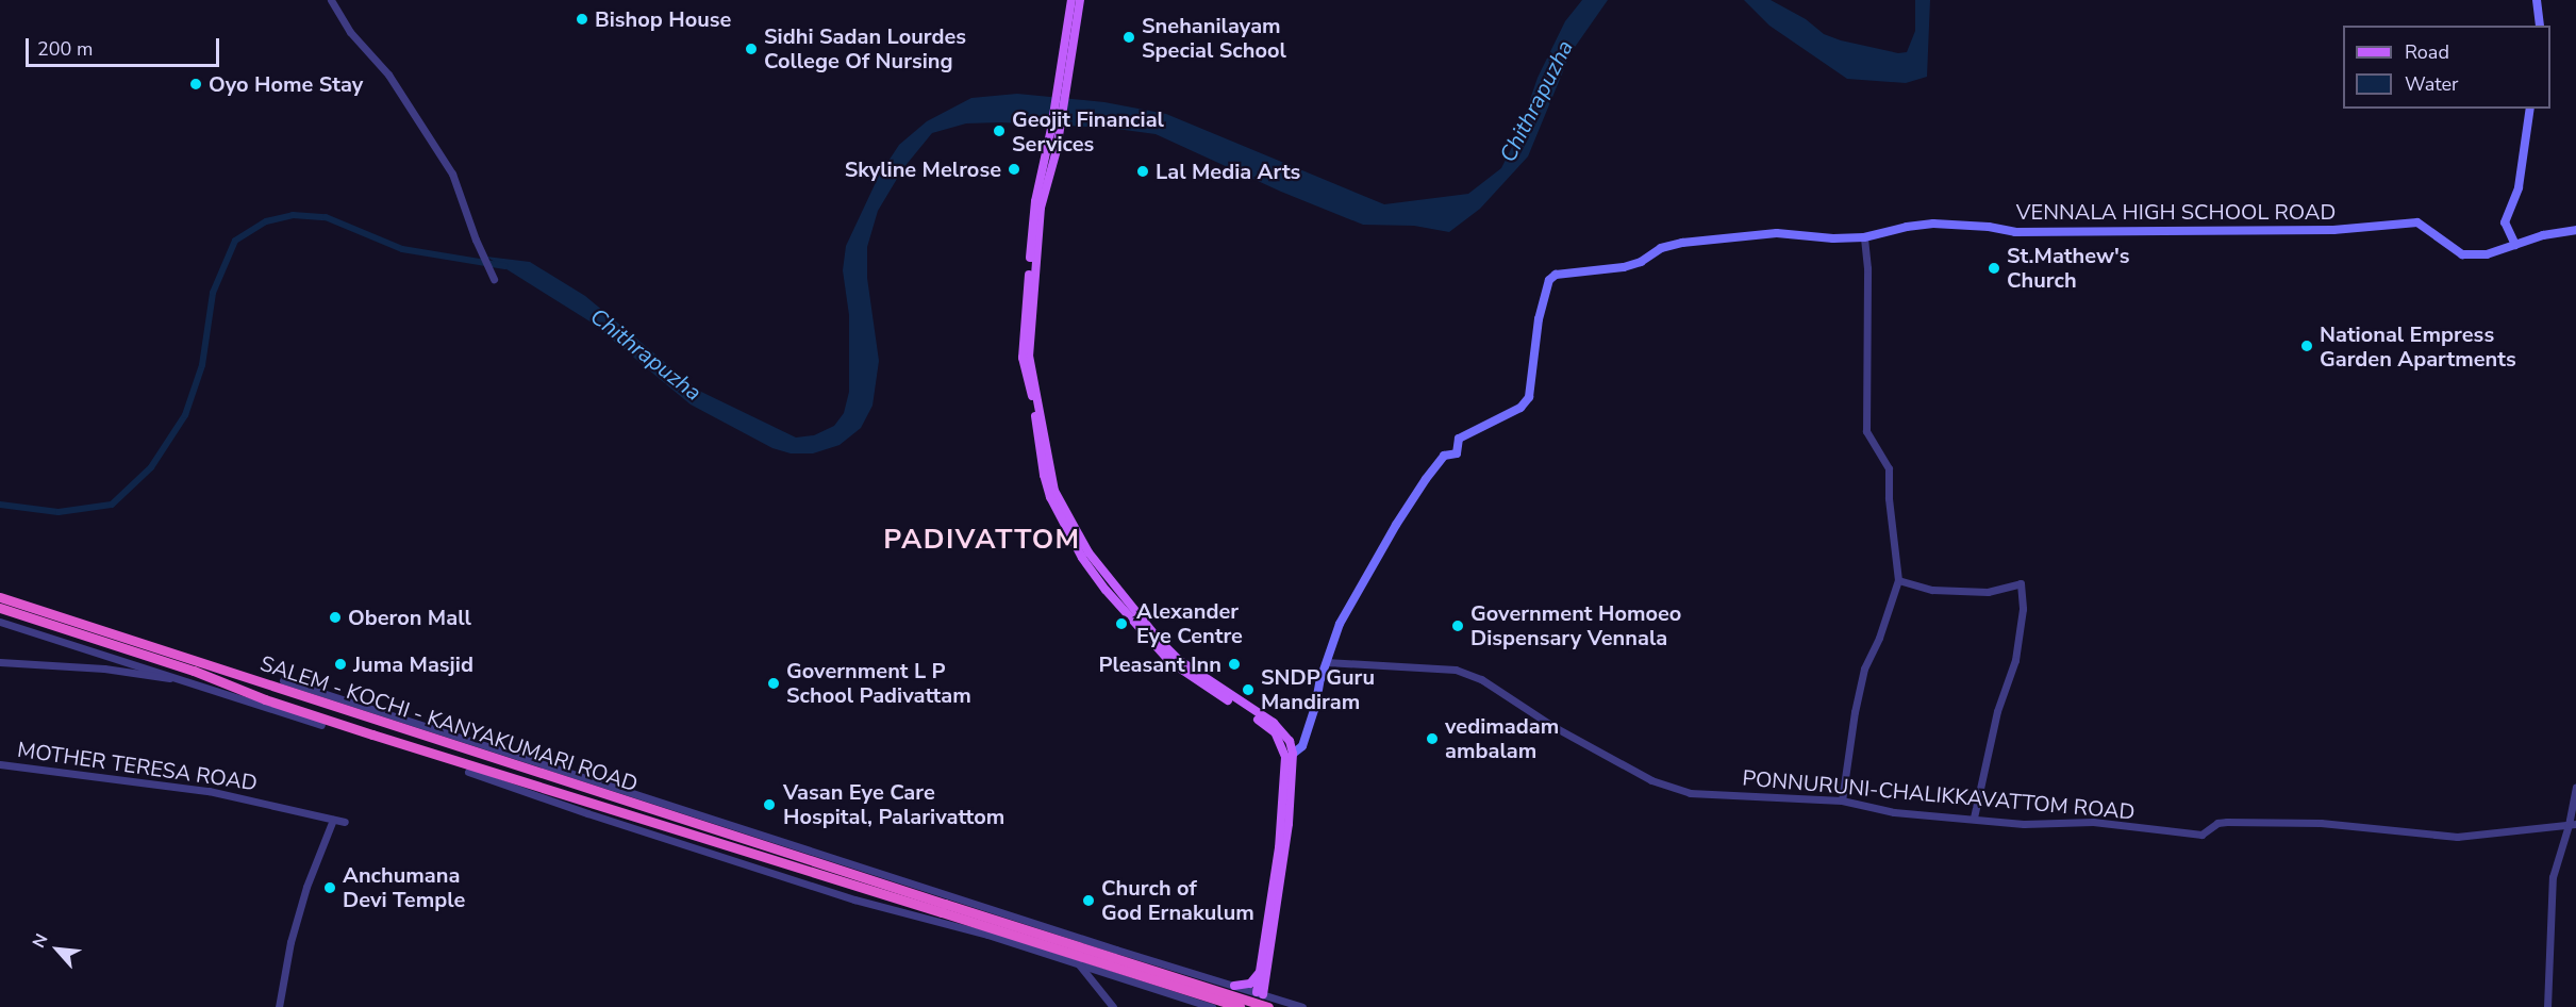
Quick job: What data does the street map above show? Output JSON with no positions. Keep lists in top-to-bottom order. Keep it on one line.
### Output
{"streets":{"highway":["SALEM - KOCHI - KANYAKUMARI ROAD"],"main road":["VENNALA HIGH SCHOOL ROAD"],"street":["MOTHER TERESA ROAD","PONNURUNI-CHALIKKAVATTOM ROAD"]},"crossings":[["VENNALA HIGH SCHOOL ROAD","PONNURUNI-CHALIKKAVATTOM ROAD"]],"districts":["PADIVATTOM"],"water":["Chithrapuzha"],"places":["Bishop House","Snehanilayam Special School","Sidhi Sadan Lourdes College Of Nursing","Oyo Home Stay","Geojit Financial Services","Skyline Melrose","Lal Media Arts","St.Mathew's Church","National Empress Garden Apartments","Oberon Mall","Alexander Eye Centre","Government Homoeo Dispensary Vennala","Juma Masjid","Pleasant Inn","Government L P School Padivattam","SNDP Guru Mandiram","vedimadam ambalam","Vasan Eye Care Hospital, Palarivattom","Anchumana Devi Temple","Church of God Ernakulum"],"legend":["Road","Water"],"scale_bar":"200 m","north":"top left"}
